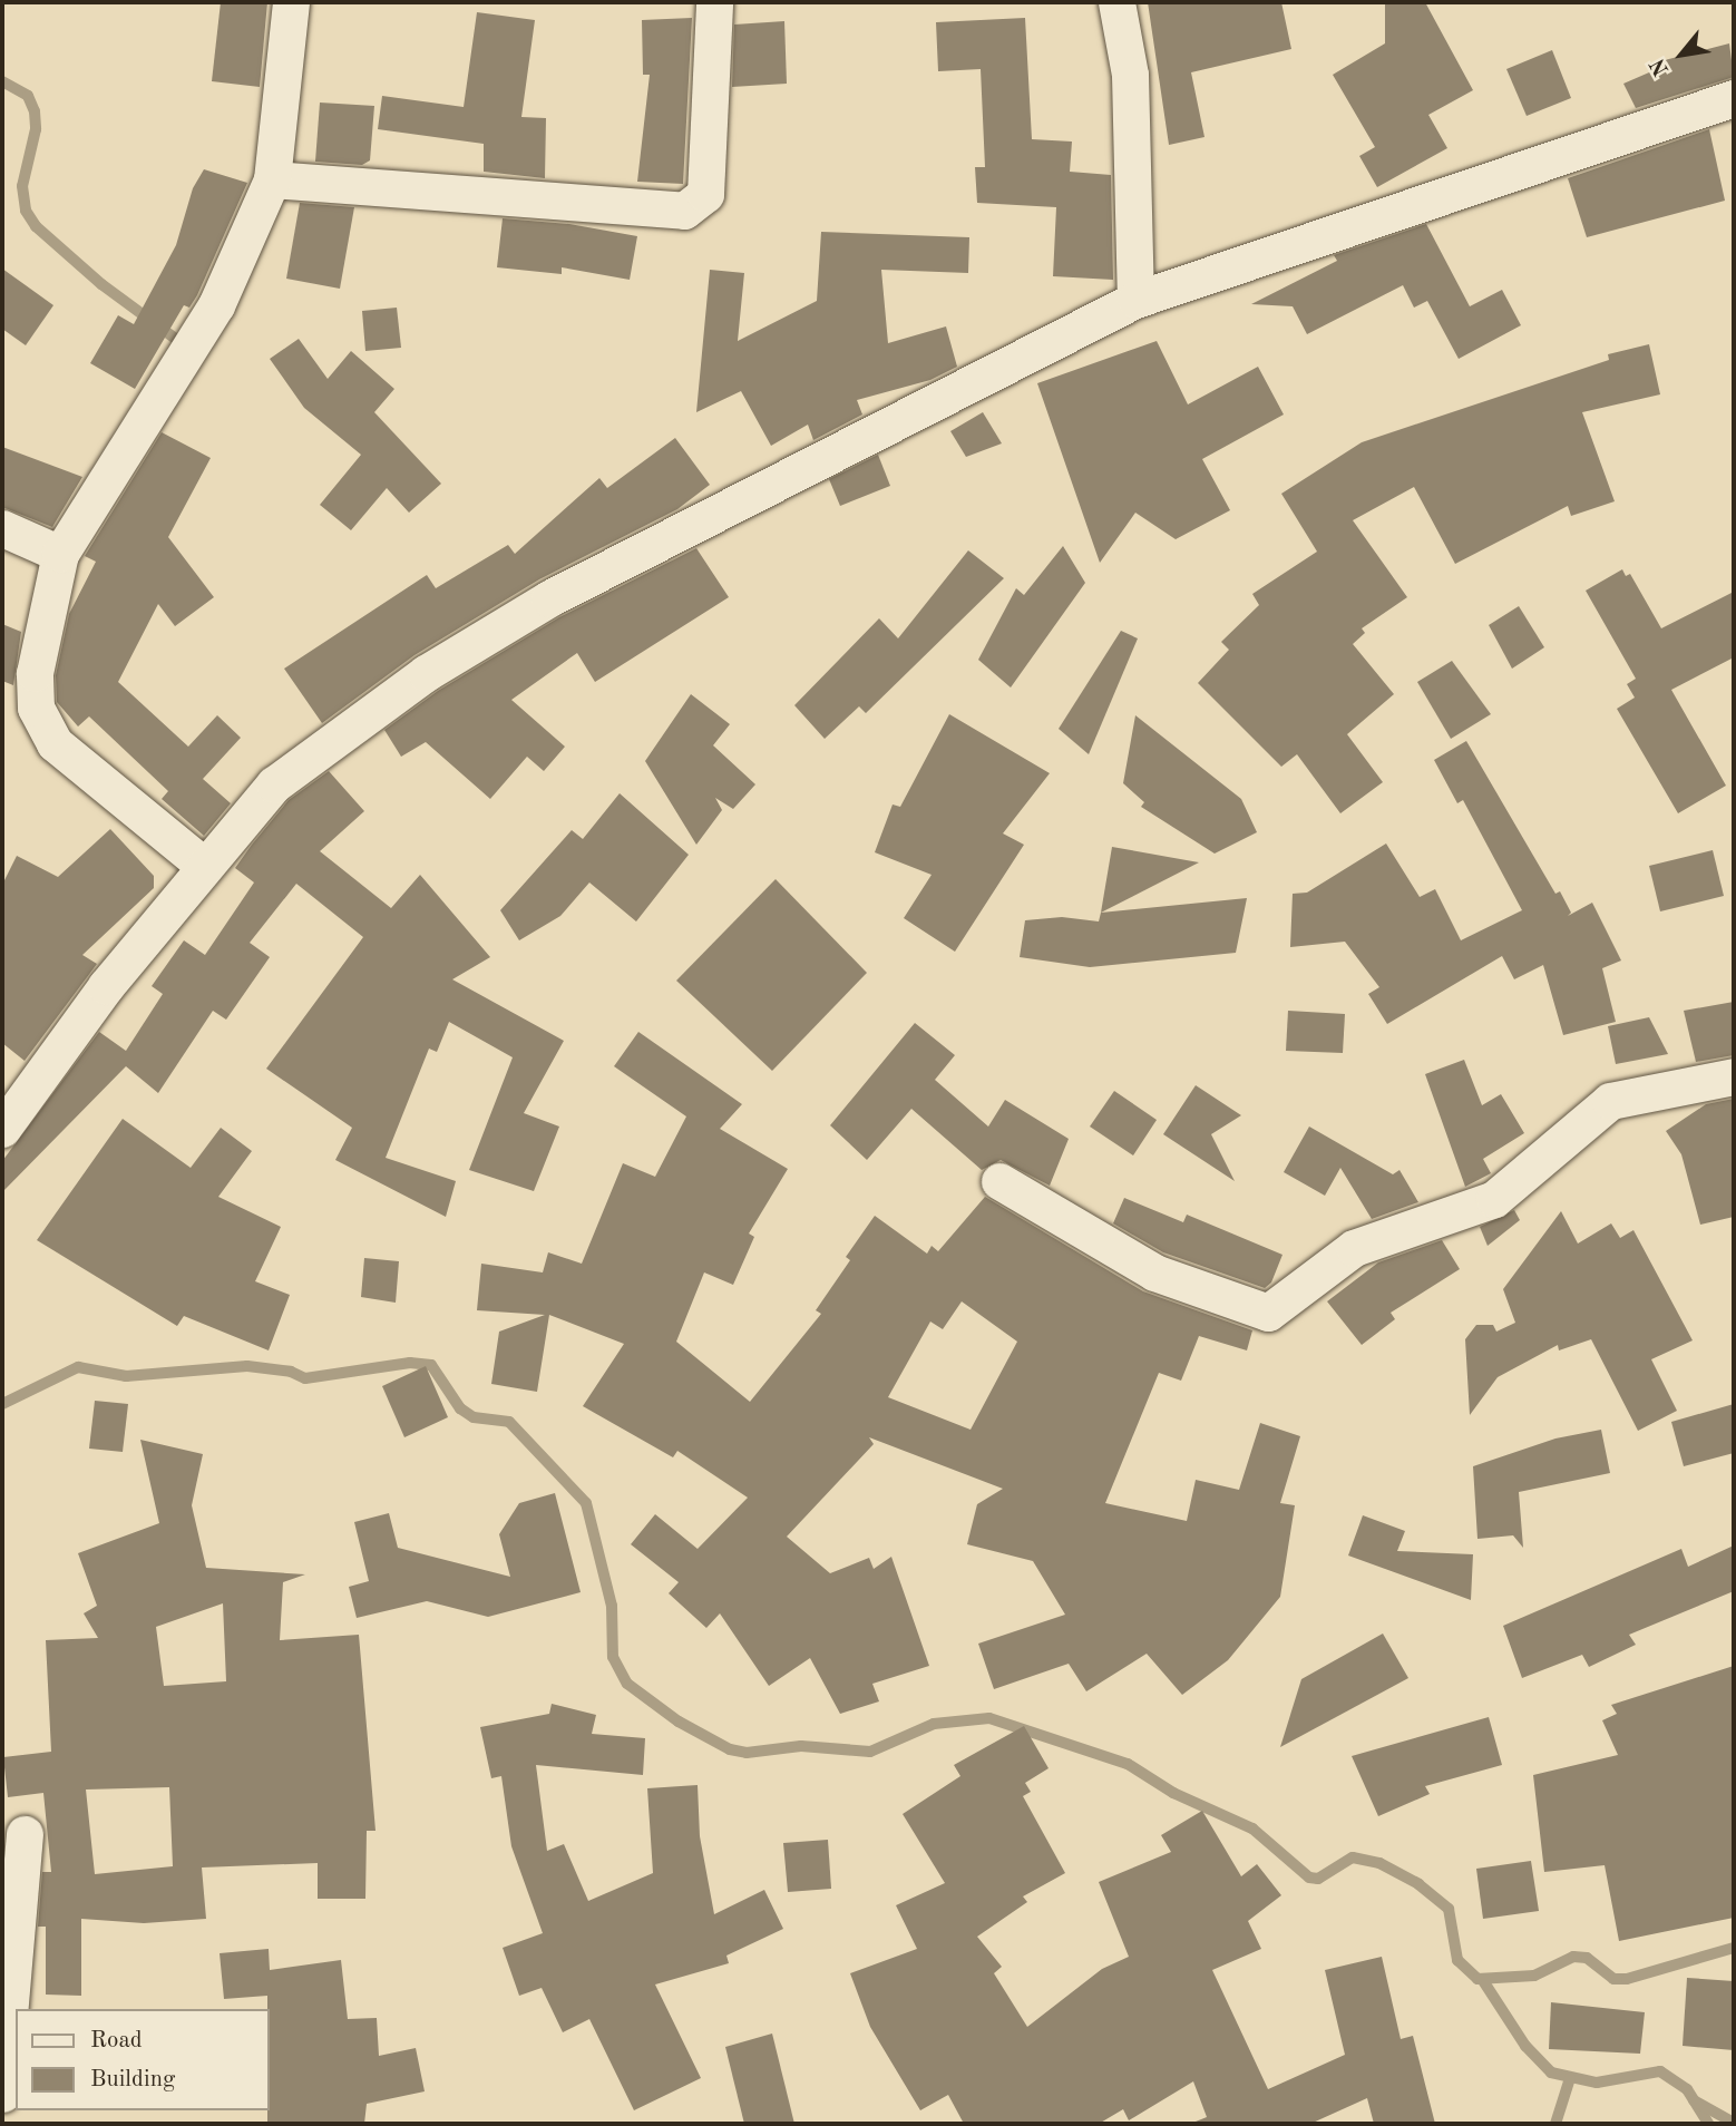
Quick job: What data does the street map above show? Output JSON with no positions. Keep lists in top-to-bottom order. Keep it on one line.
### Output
{"legend":["Road","Building"],"north":"bottom left"}
